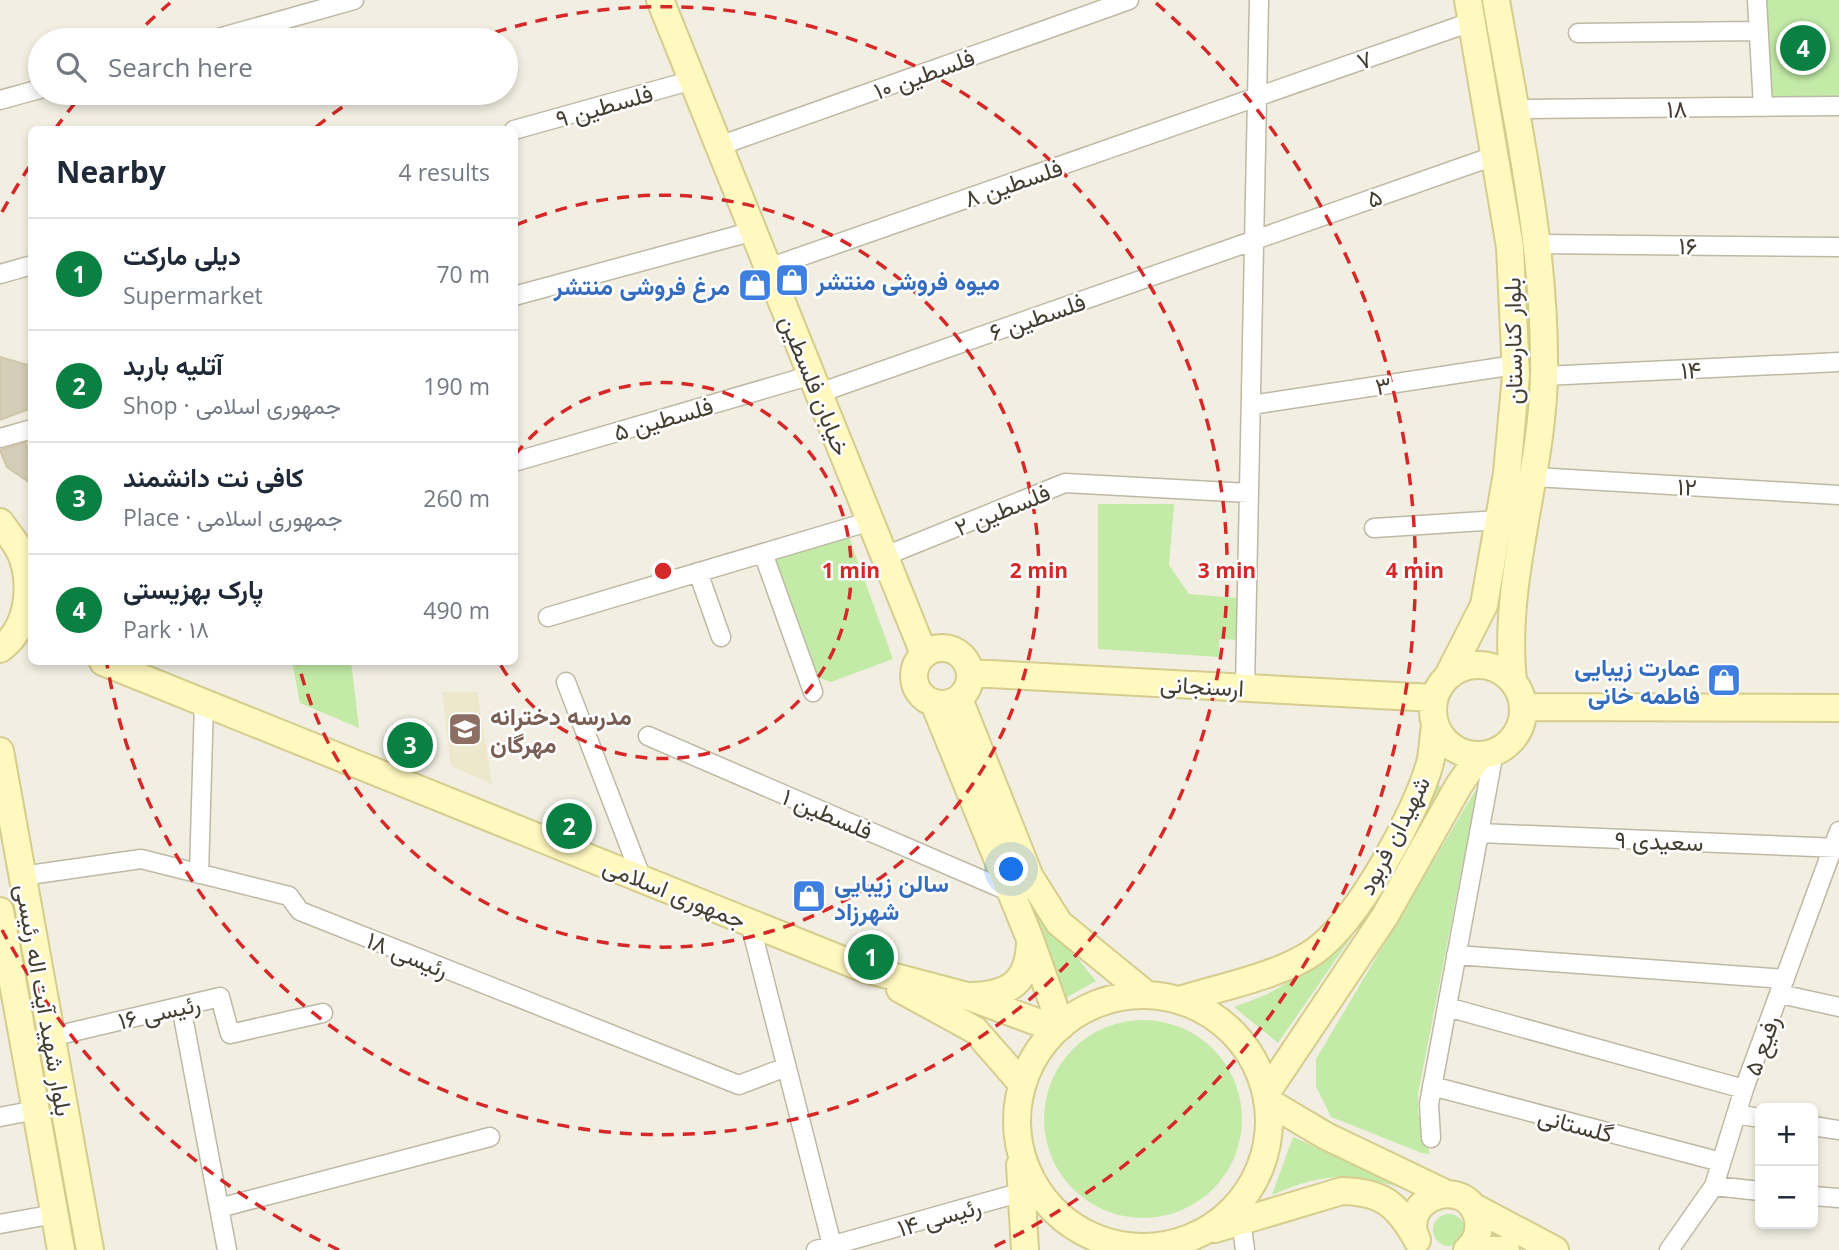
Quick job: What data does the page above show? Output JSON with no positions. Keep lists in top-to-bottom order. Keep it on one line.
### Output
{"streets":{"main road":["بلوار کنارستان","خیابان فلسطین","ارسنجانی","شهيدان فربود","جمهوری اسلامی","بلوار شهید آیت اله رئیسی"],"street":["۷","فلسطین ۱۰","فلسطین ۹","۱۸","فلسطین ۸","۵","۱۶","فلسطین ۶","۱۴","۳","فلسطین ۵","۱۲","فلسطین ۲","فلسطین ۱","سعیدی ۹","رئیسی ۱۸","رئیسی ۱۶","رفیع ۵","گلستانی","رئیسی ۱۴"]},"crossings":[["۷","فلسطین ۸"],["۷","بلوار کنارستان"],["فلسطین ۱۰","خیابان فلسطین"],["فلسطین ۹","خیابان فلسطین"],["۱۸","بلوار کنارستان"],["فلسطین ۸","خیابان فلسطین"],["۵","فلسطین ۶"],["۵","بلوار کنارستان"],["۱۶","بلوار کنارستان"],["فلسطین ۶","خیابان فلسطین"],["فلسطین ۶","فلسطین ۵"],["بلوار کنارستان","۱۴"],["بلوار کنارستان","۳"],["بلوار کنارستان","۱۲"],["بلوار کنارستان","ارسنجانی"],["بلوار کنارستان","شهيدان فربود"],["خیابان فلسطین","فلسطین ۵"],["خیابان فلسطین","فلسطین ۲"],["خیابان فلسطین","ارسنجانی"],["ارسنجانی","شهيدان فربود"],["سعیدی ۹","رفیع ۵"],["رئیسی ۱۸","بلوار شهید آیت اله رئیسی"],["بلوار شهید آیت اله رئیسی","رئیسی ۱۶"],["رفیع ۵","گلستانی"]],"places":{"shop":["میوه فروشی منتشر","مرغ فروشی منتشر","عمارت زیبایی فاطمه خانی","سالن زیبایی شهرزاد"],"school or university":["مدرسه دخترانه مهرگان"]},"page":{"pins":["4","3","2","1"],"search":"Search here","heading":["Nearby","4 results"],"list":[{"mark":"1","name":"دیلی مارکت","note":"Supermarket","value":"70 m"},{"mark":"2","name":"آتلیه باربد","note":"Shop · جمهوری اسلامی","value":"190 m"},{"mark":"3","name":"کافی نت دانشمند","note":"Place · جمهوری اسلامی","value":"260 m"},{"mark":"4","name":"پارک بهزیستی","note":"Park · ۱۸","value":"490 m"}],"map_buttons":["+","−"]},"rings":["1 min","2 min","3 min","4 min"]}
